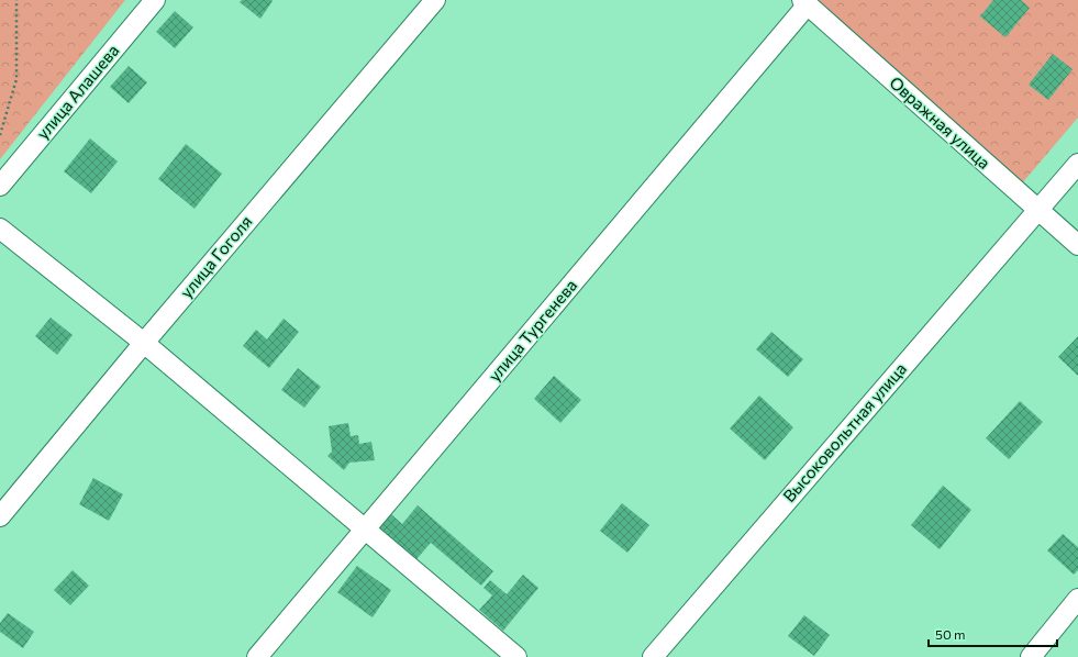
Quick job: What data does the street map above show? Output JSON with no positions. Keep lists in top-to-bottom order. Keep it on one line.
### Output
{"streets":{"street":["улица Алашева","Овражная улица","улица Гоголя","улица Тургенева","Высоковольтная улица"]},"crossings":[["Овражная улица","улица Тургенева"],["Овражная улица","Высоковольтная улица"]],"scale_bar":"50 m"}
